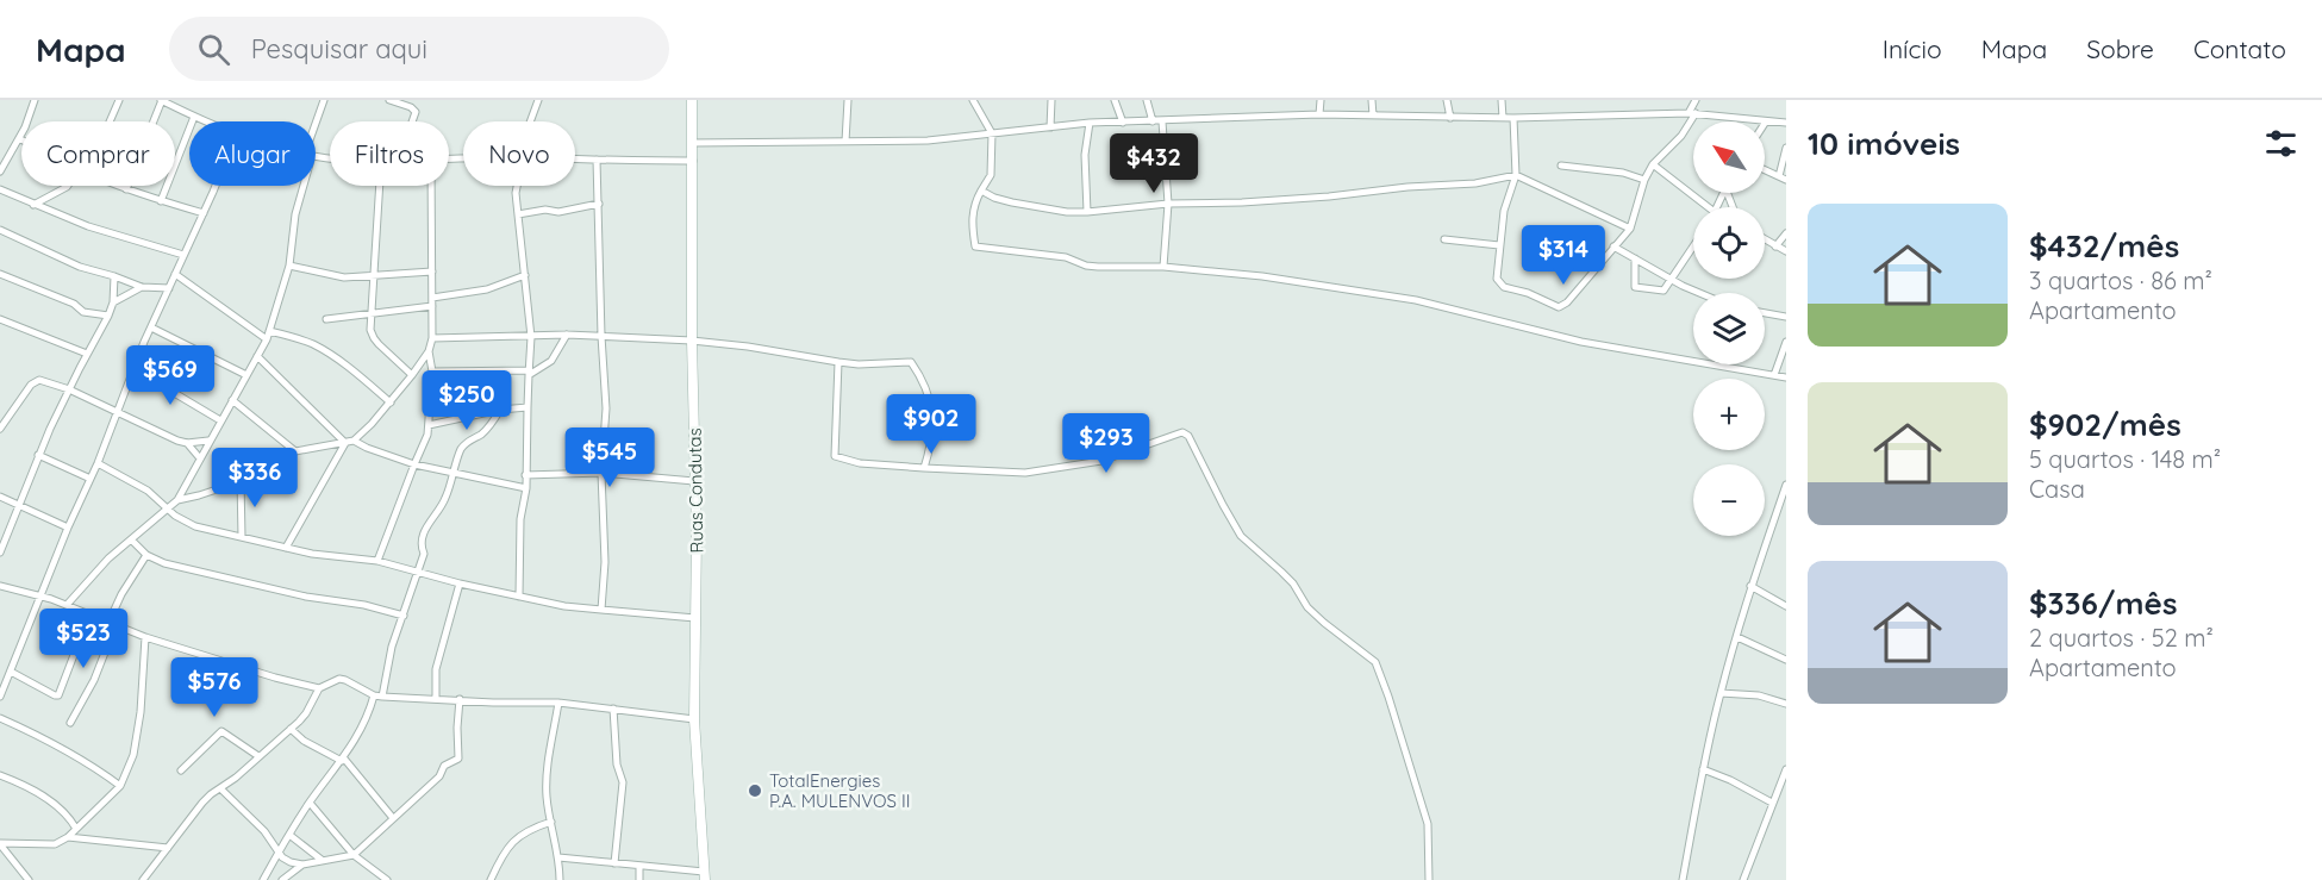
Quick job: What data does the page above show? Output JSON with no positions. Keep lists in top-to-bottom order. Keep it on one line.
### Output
{"streets":{"street":["Ruas Condutas"]},"places":["TotalEnergies P.A. MULENVOS II"],"north":"top left","page":{"header":"Mapa","search":"Pesquisar aqui","nav":["Início","Mapa","Sobre","Contato"],"heading":"10 imóveis","map_buttons":["+","−"],"chip":["Comprar","Alugar","Filtros","Novo"],"price":["$432","$314","$569","$250","$902","$293","$545","$336","$523","$576"],"list":[{"name":"$432/mês","note":"3 quartos · 86 m² · Apartamento"},{"name":"$902/mês","note":"5 quartos · 148 m² · Casa"},{"name":"$336/mês","note":"2 quartos · 52 m² · Apartamento"}]}}
